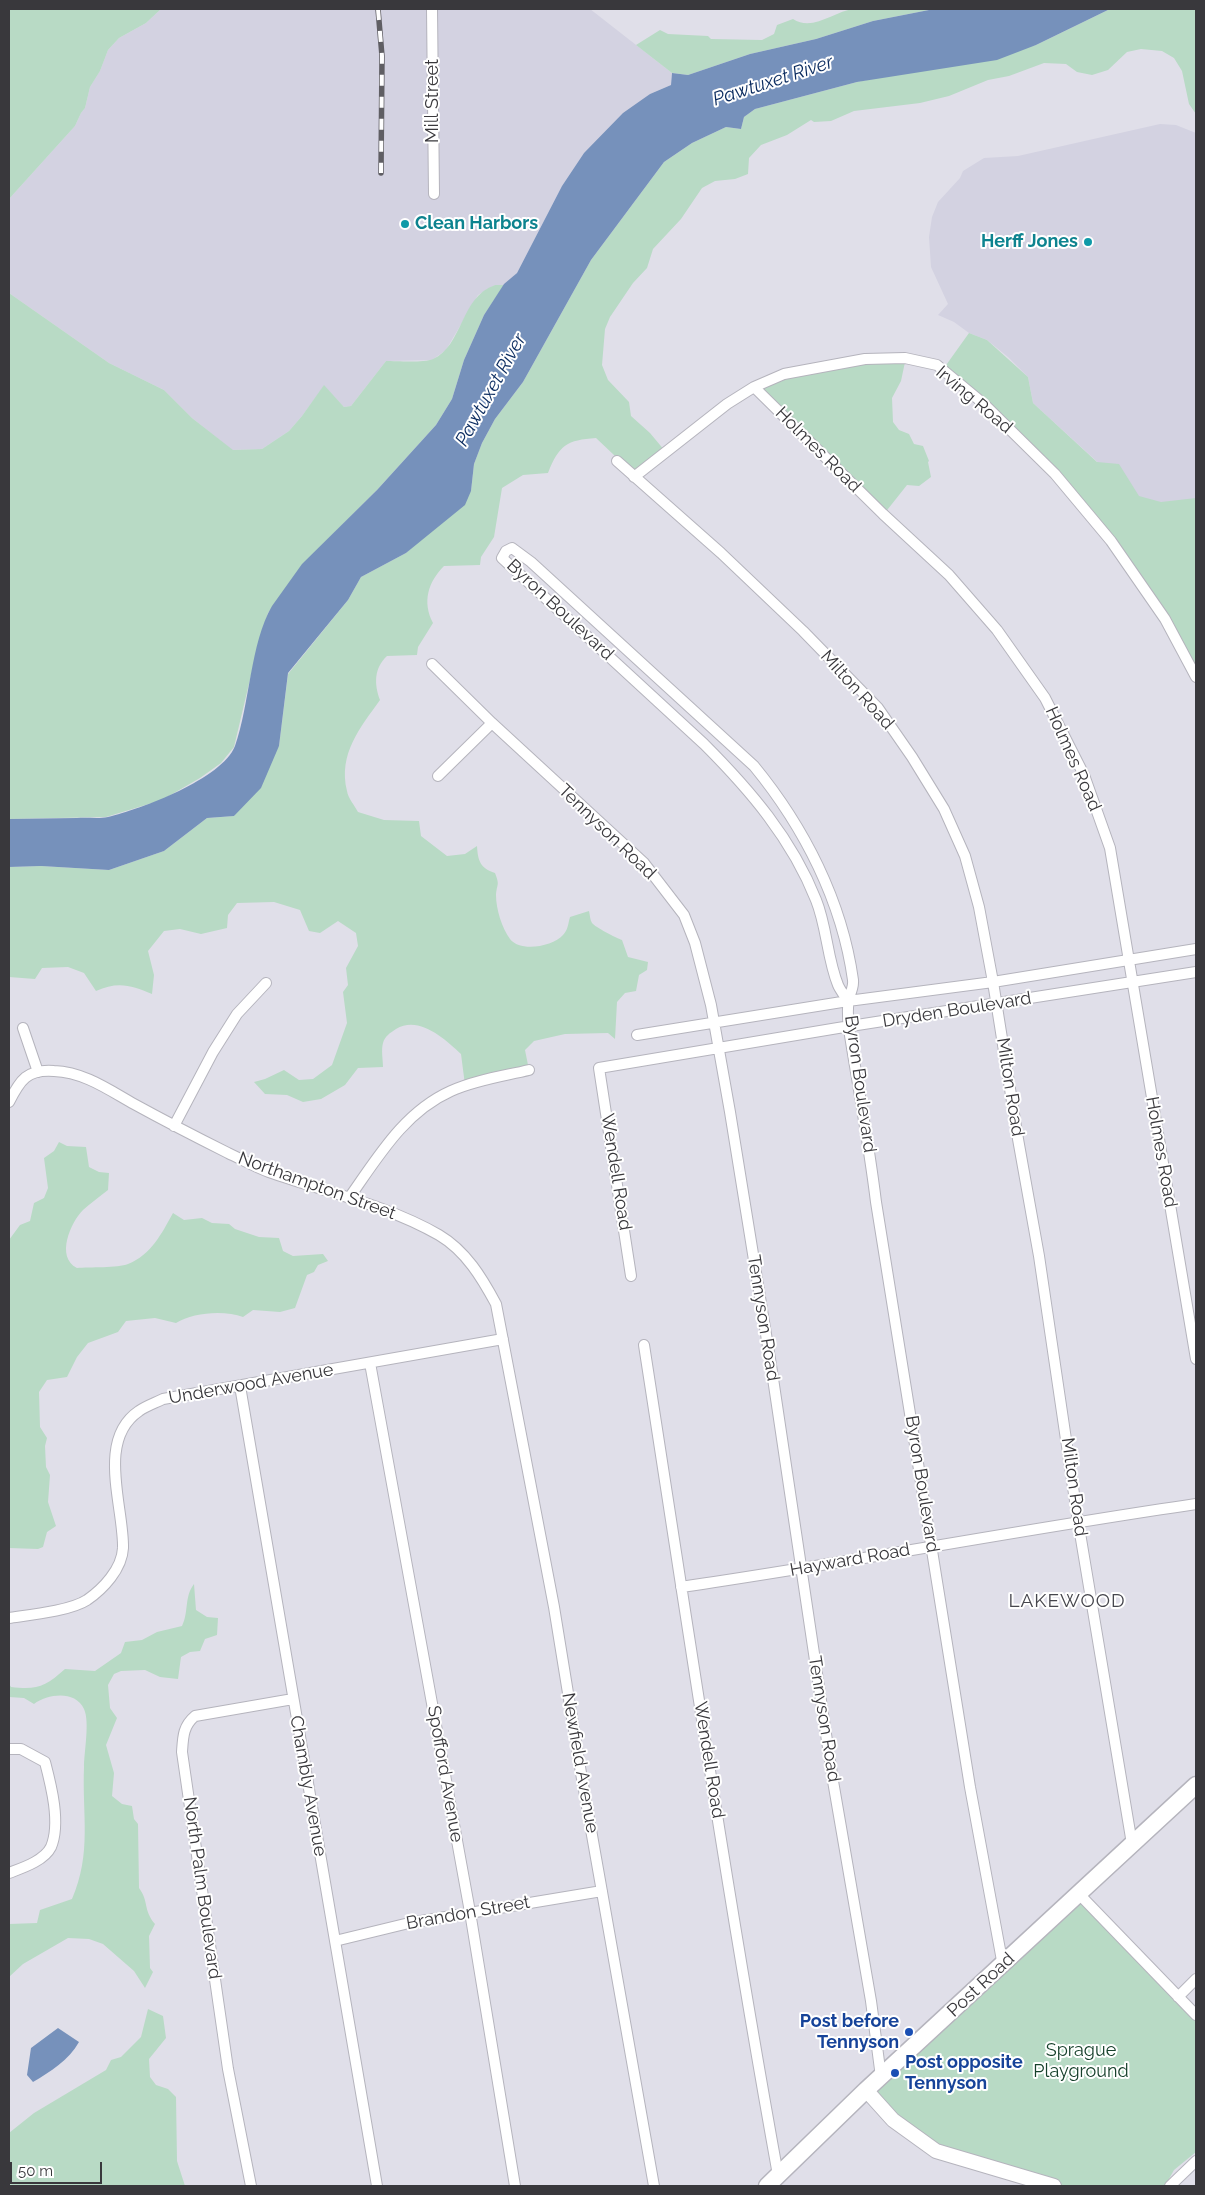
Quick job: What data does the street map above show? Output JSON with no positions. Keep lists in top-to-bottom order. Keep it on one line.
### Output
{"streets":{"main road":["Post Road"],"street":["Mill Street","Irving Road","Holmes Road","Byron Boulevard","Milton Road","Tennyson Road","Dryden Boulevard","Wendell Road","Northampton Street","Underwood Avenue","Hayward Road","Newfield Avenue","Spofford Avenue","Chambly Avenue","North Palm Boulevard","Brandon Street"]},"crossings":[["Irving Road","Holmes Road"],["Irving Road","Milton Road"],["Holmes Road","Dryden Boulevard"],["Byron Boulevard","Dryden Boulevard"],["Byron Boulevard","Hayward Road"],["Byron Boulevard","Post Road"],["Milton Road","Dryden Boulevard"],["Milton Road","Hayward Road"],["Milton Road","Post Road"],["Tennyson Road","Dryden Boulevard"],["Tennyson Road","Hayward Road"],["Tennyson Road","Post Road"],["Dryden Boulevard","Wendell Road"],["Wendell Road","Hayward Road"],["Wendell Road","Post Road"],["Northampton Street","Underwood Avenue"],["Northampton Street","Newfield Avenue"],["Underwood Avenue","Newfield Avenue"],["Underwood Avenue","Spofford Avenue"],["Underwood Avenue","Chambly Avenue"],["Newfield Avenue","Brandon Street"],["Spofford Avenue","Brandon Street"],["Chambly Avenue","North Palm Boulevard"],["Chambly Avenue","Brandon Street"]],"districts":["LAKEWOOD"],"water":["Pawtuxet River"],"parks":["Sprague Playground"],"places":["Clean Harbors","Herff Jones","Post before Tennyson","Post opposite Tennyson"],"scale_bar":"50 m"}
